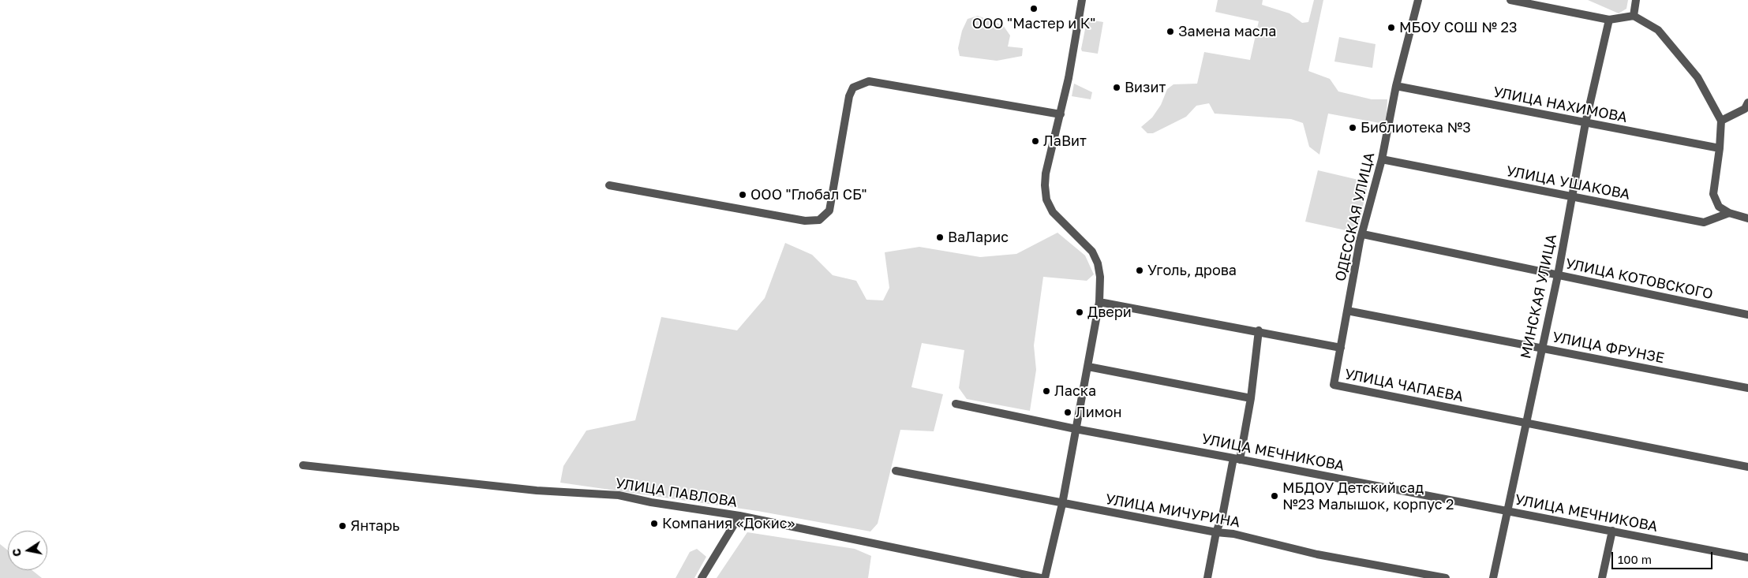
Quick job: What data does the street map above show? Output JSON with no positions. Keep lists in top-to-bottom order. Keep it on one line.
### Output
{"streets":{"street":["УЛИЦА НАХИМОВА","УЛИЦА УШАКОВА","ОДЕССКАЯ УЛИЦА","УЛИЦА КОТОВСКОГО","МИНСКАЯ УЛИЦА","УЛИЦА ФРУНЗЕ","УЛИЦА ЧАПАЕВА","УЛИЦА МЕЧНИКОВА","УЛИЦА ПАВЛОВА","УЛИЦА МИЧУРИНА"]},"crossings":[["УЛИЦА НАХИМОВА","ОДЕССКАЯ УЛИЦА"],["УЛИЦА НАХИМОВА","МИНСКАЯ УЛИЦА"],["УЛИЦА УШАКОВА","ОДЕССКАЯ УЛИЦА"],["УЛИЦА УШАКОВА","МИНСКАЯ УЛИЦА"],["ОДЕССКАЯ УЛИЦА","УЛИЦА КОТОВСКОГО"],["ОДЕССКАЯ УЛИЦА","УЛИЦА ФРУНЗЕ"],["ОДЕССКАЯ УЛИЦА","УЛИЦА ЧАПАЕВА"],["УЛИЦА КОТОВСКОГО","МИНСКАЯ УЛИЦА"],["МИНСКАЯ УЛИЦА","УЛИЦА ФРУНЗЕ"],["МИНСКАЯ УЛИЦА","УЛИЦА ЧАПАЕВА"],["МИНСКАЯ УЛИЦА","УЛИЦА МЕЧНИКОВА"]],"places":["ООО \"Мастер и К\"","МБОУ СОШ № 23","Замена масла","Визит","Библиотека №3","ЛаВит","ООО \"Глобал СБ\"","ВаЛарис","Уголь, дрова","Двери","Ласка","Лимон","МБДОУ Детский сад №23 Малышок, корпус 2","Компания «Докис»","Янтарь"],"scale_bar":"100 m","north":"left"}
